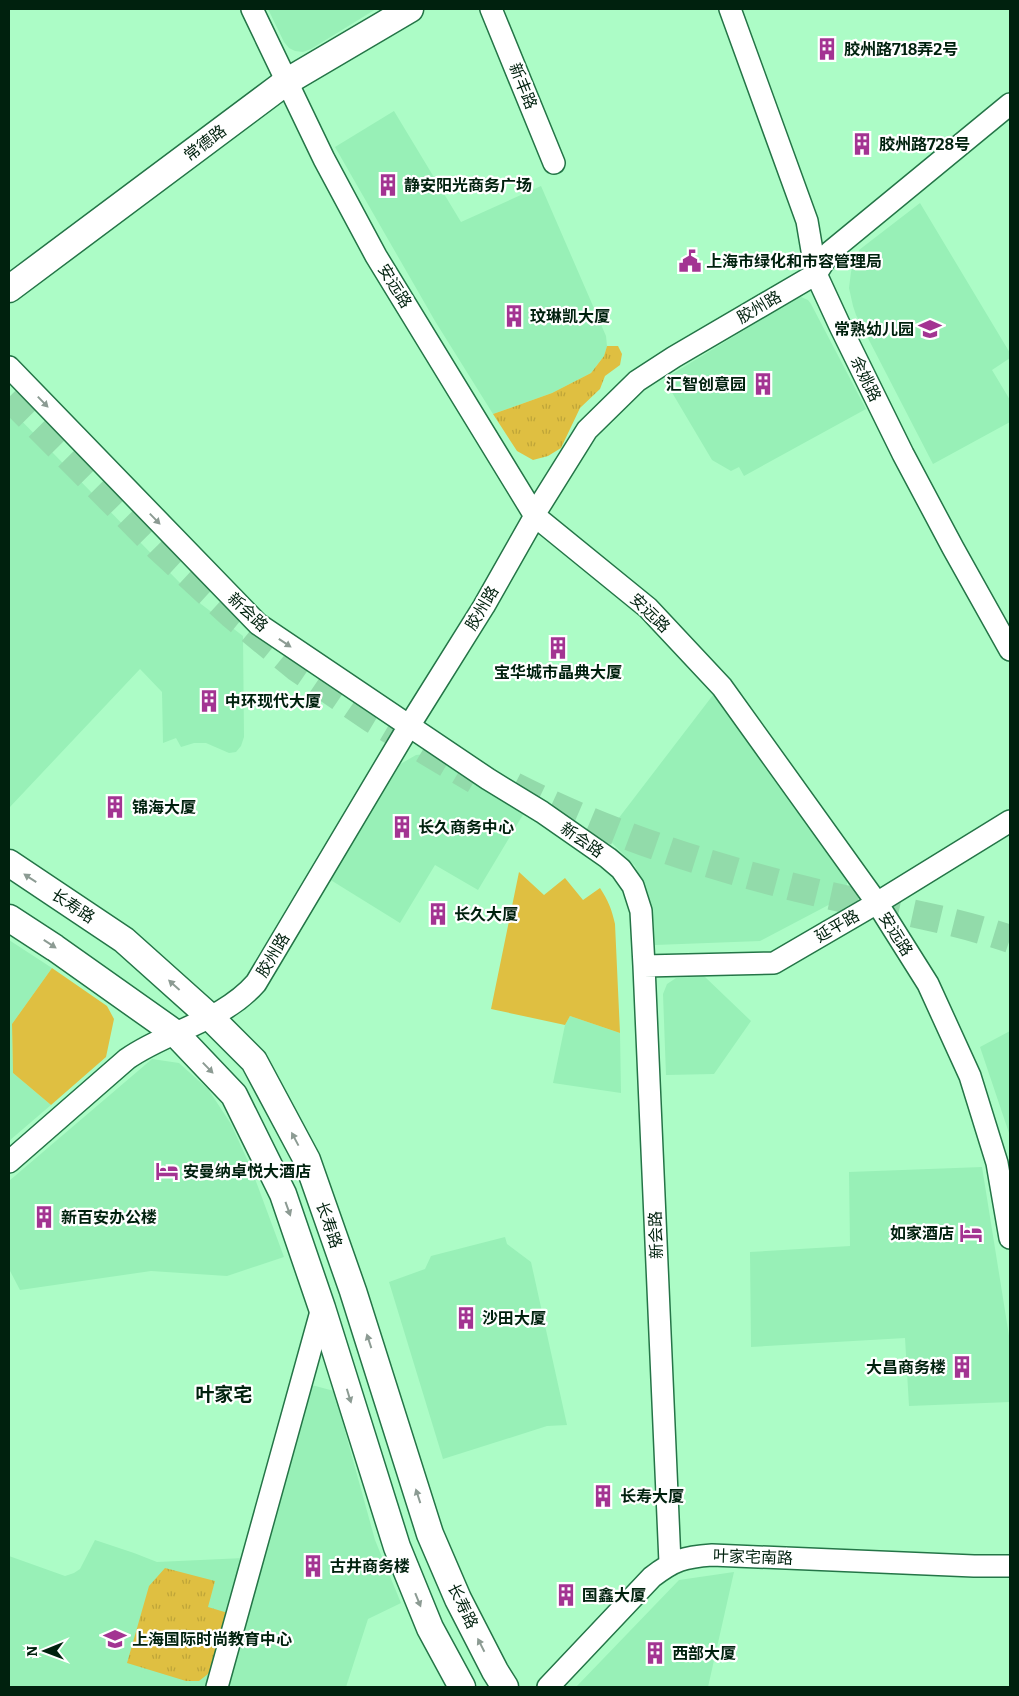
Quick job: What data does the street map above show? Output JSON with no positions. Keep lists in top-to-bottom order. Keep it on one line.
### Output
{"streets":{"main road":["常德路","长寿路"],"street":["新丰路","安远路","胶州路","余姚路","新会路","延平路","叶家宅南路"]},"crossings":[["常德路","安远路"],["安远路","胶州路"],["安远路","延平路"],["胶州路","余姚路"],["胶州路","新会路"],["胶州路","长寿路"],["新会路","延平路"],["新会路","叶家宅南路"]],"one_way":["新会路"],"districts":["叶家宅"],"places":{"building":["胶州路718弄2号","胶州路728号","静安阳光商务广场","玟琳凯大厦","汇智创意园","宝华城市晶典大厦","中环现代大厦","锦海大厦","长久商务中心","长久大厦","新百安办公楼","沙田大厦","大昌商务楼","长寿大厦","古井商务楼","国鑫大厦","西部大厦"],"public building":["上海市绿化和市容管理局"],"school or university":["常熟幼儿园","上海国际时尚教育中心"],"hotel":["安曼纳卓悦大酒店","如家酒店"]},"north":"left"}
